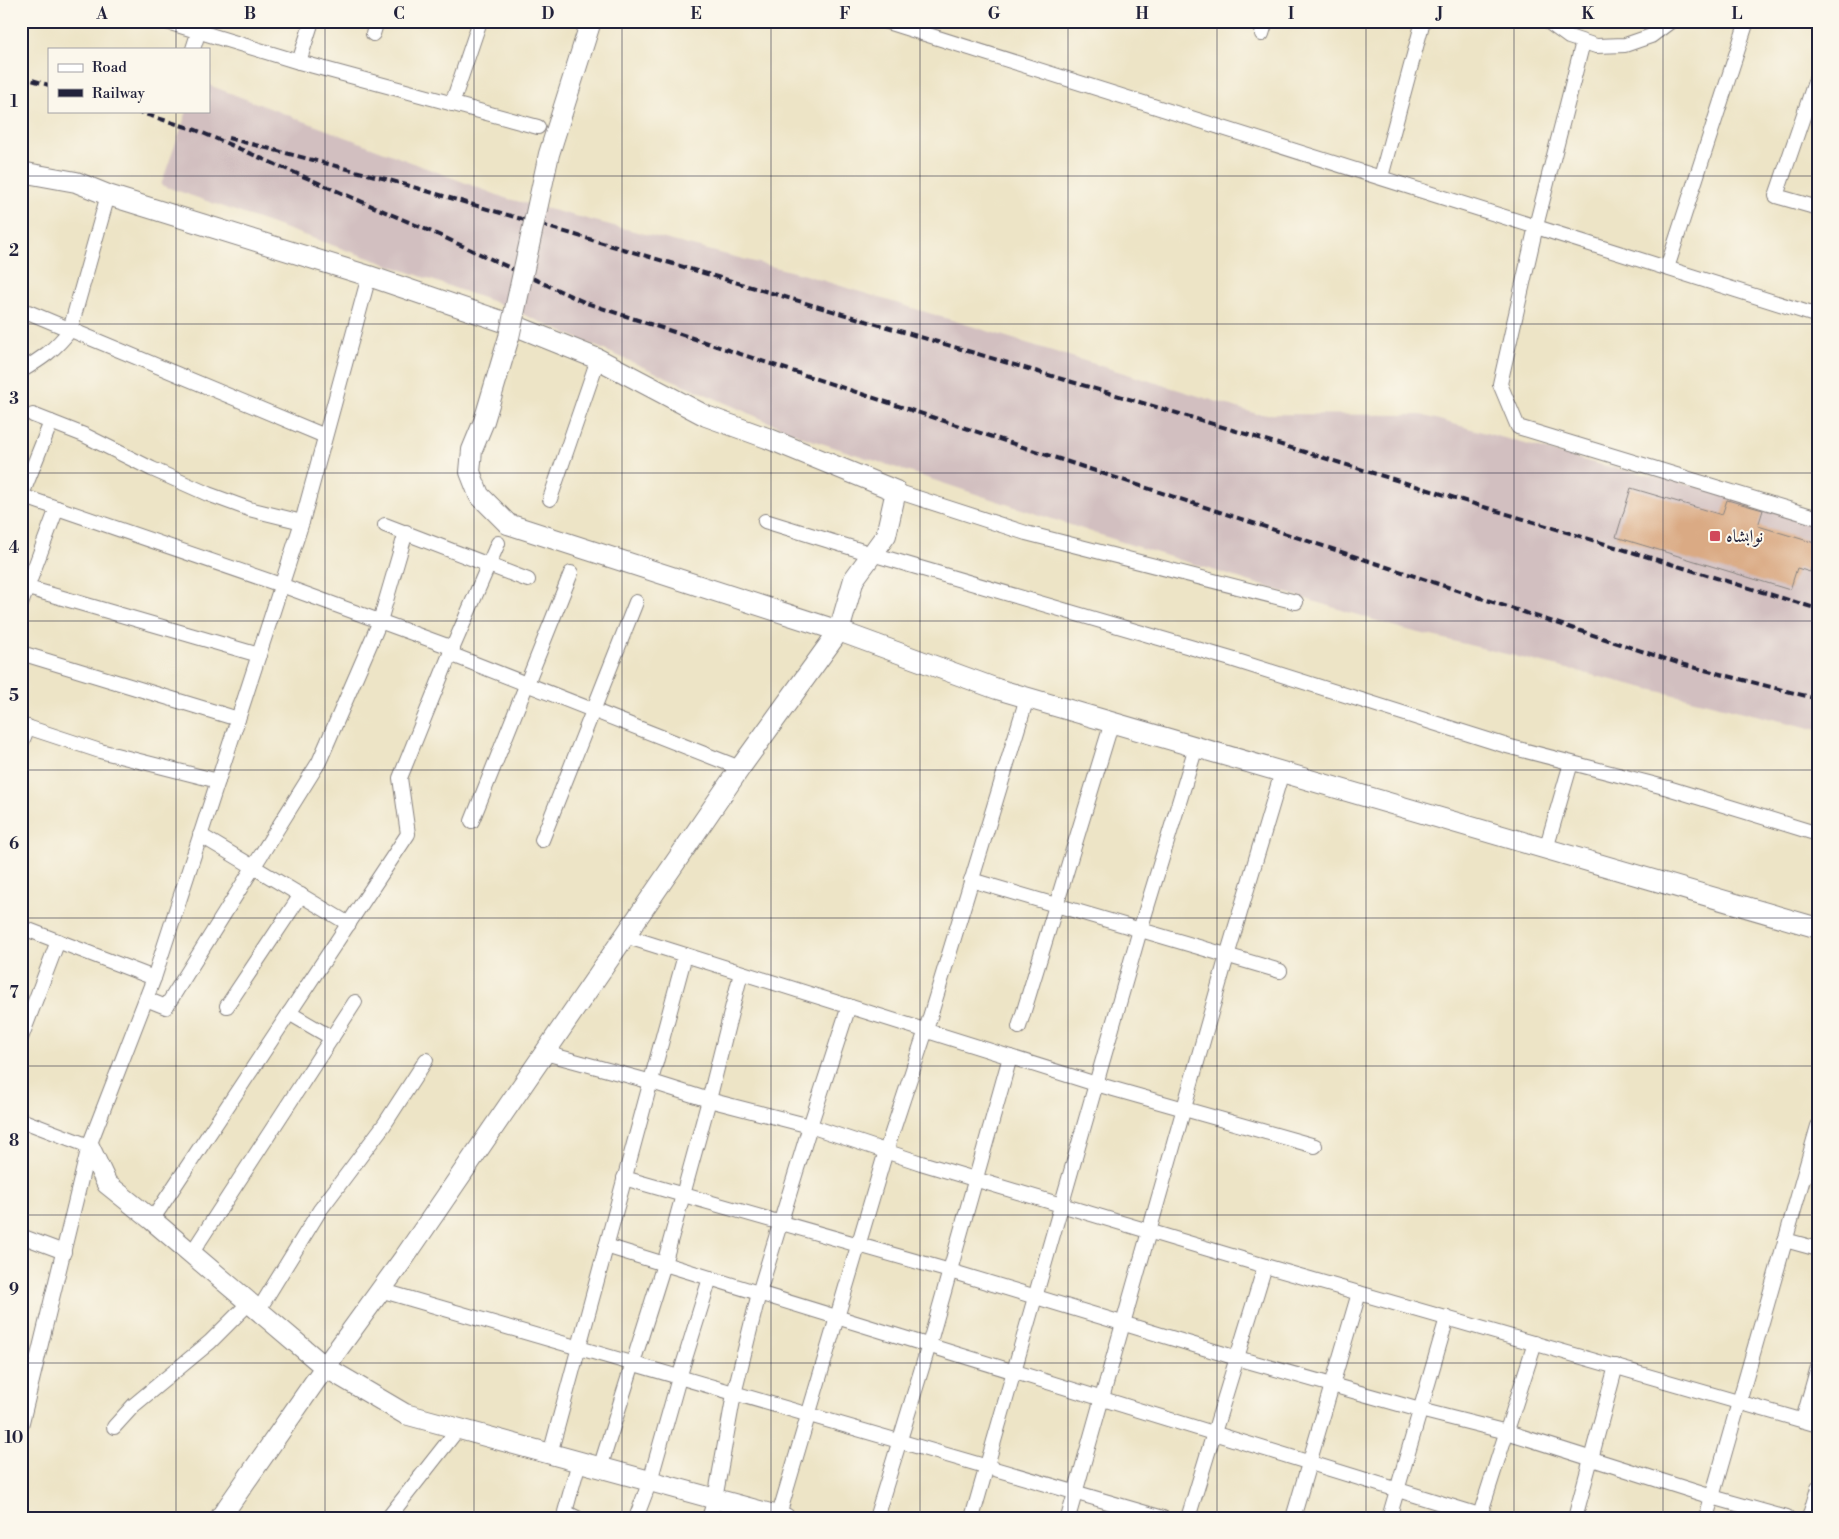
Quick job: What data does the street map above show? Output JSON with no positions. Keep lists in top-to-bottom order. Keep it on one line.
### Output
{"places":{"transit":["نوابشاہ"]},"legend":["Road","Railway"],"grid":{"columns":["A","B","C","D","E","F","G","H","I","J","K","L"],"rows":["1","2","3","4","5","6","7","8","9","10"]}}
